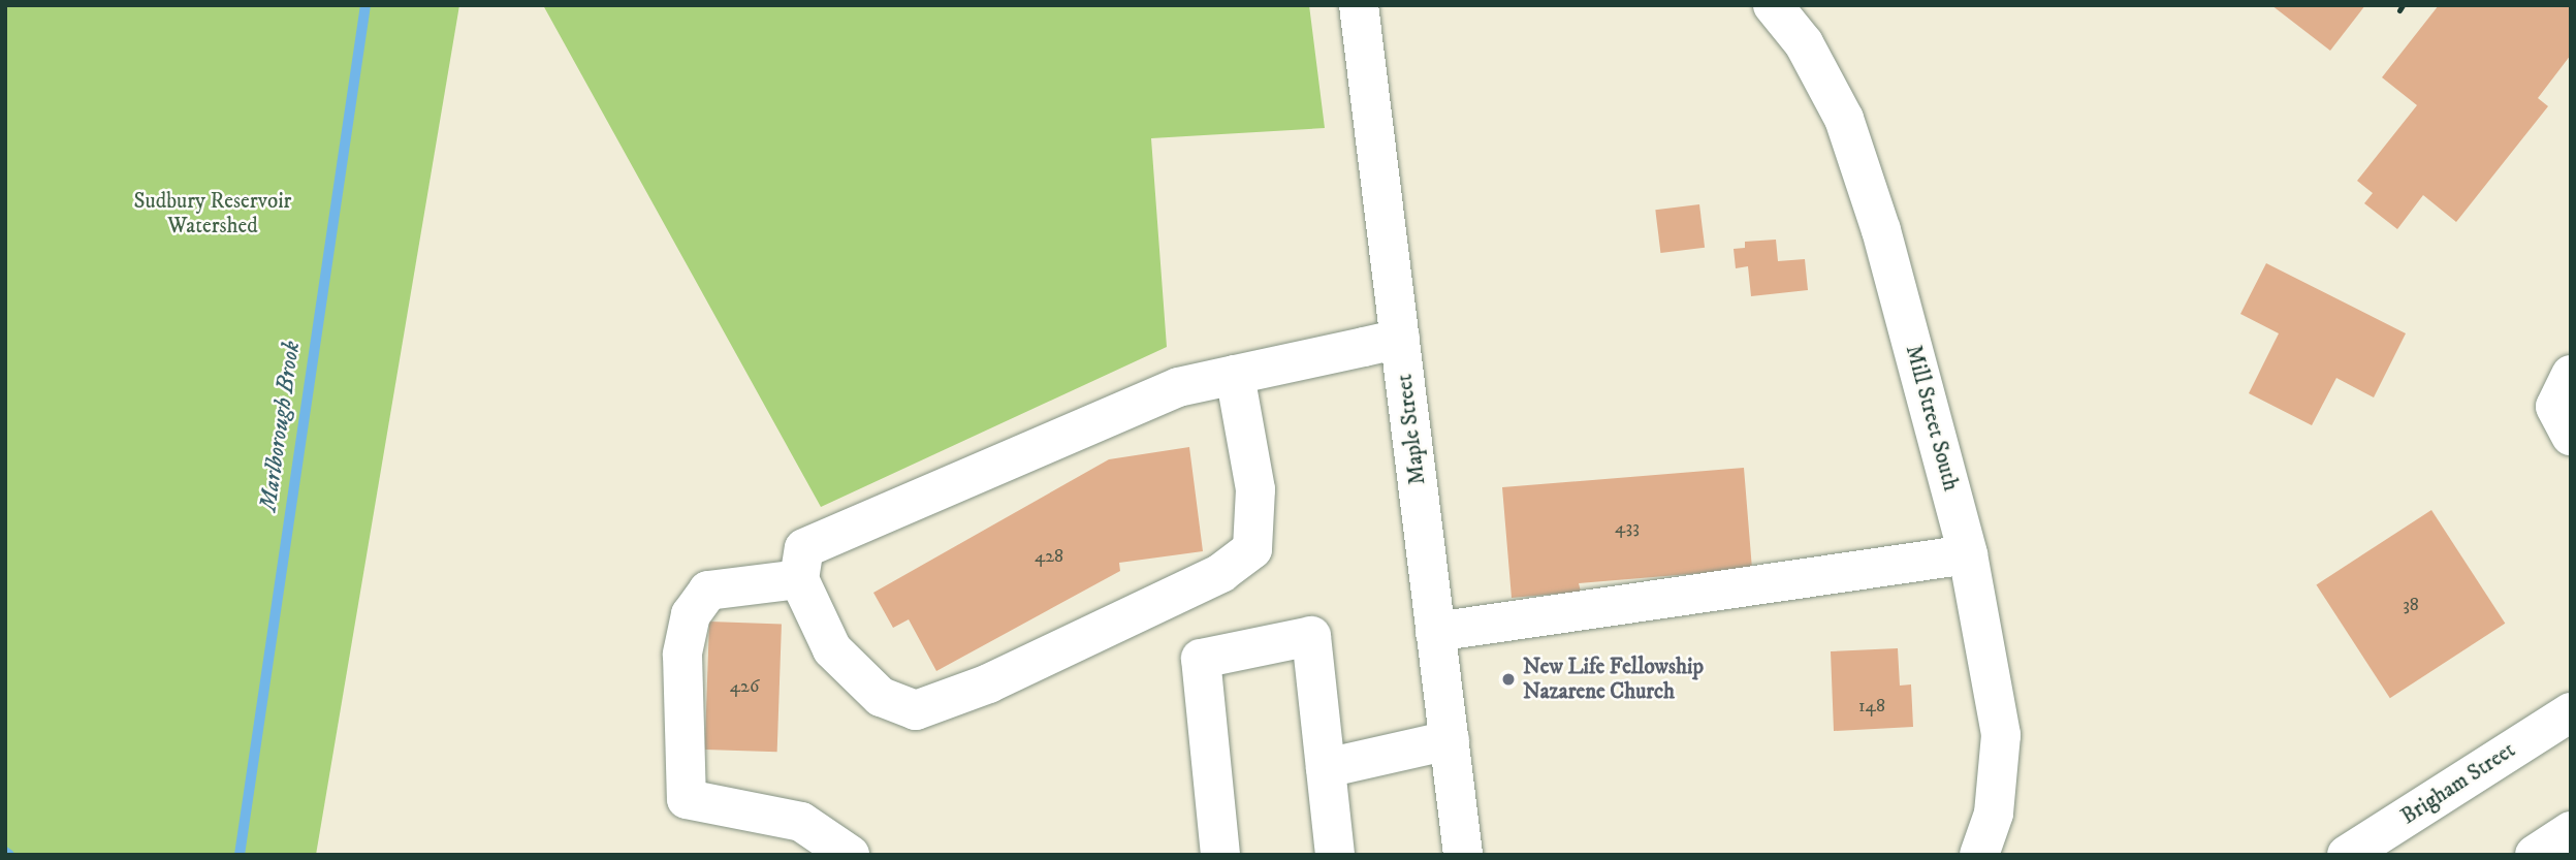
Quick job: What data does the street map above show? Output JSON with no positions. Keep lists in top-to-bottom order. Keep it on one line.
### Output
{"streets":{"street":["Mill Street South","Maple Street","Brigham Street"]},"water":["Marlborough Brook"],"parks":["Sudbury Reservoir Watershed"],"places":["New Life Fellowship Nazarene Church"],"house_numbers":["433","428","38","426","148"]}
